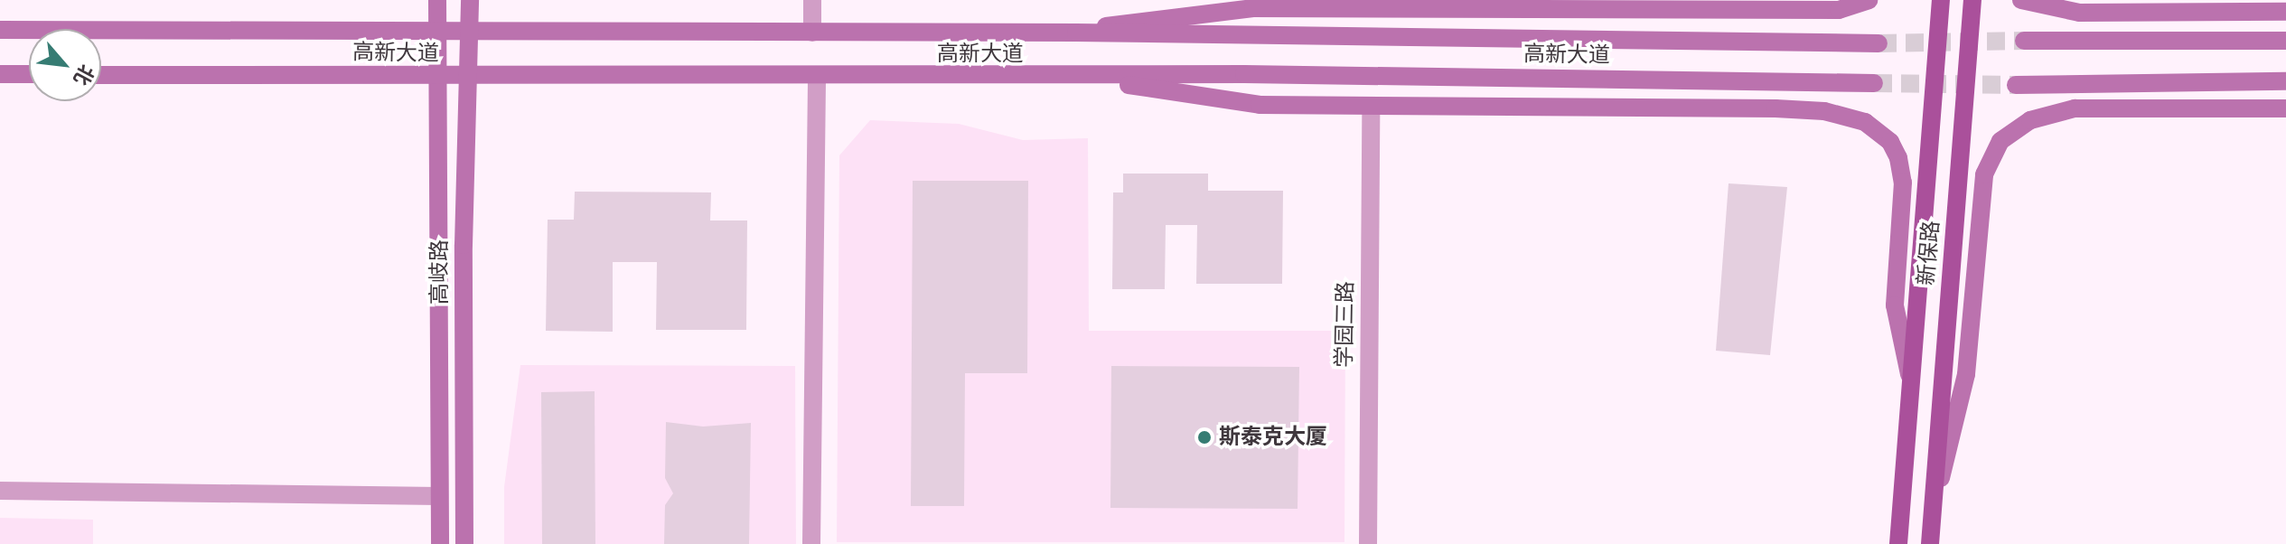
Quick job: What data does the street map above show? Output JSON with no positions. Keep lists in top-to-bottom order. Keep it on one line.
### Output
{"streets":{"main road":["高新大道","新保路","高岐路"],"street":["学园三路"]},"crossings":[["高新大道","高岐路"]],"places":["斯泰克大厦"],"north":"bottom right"}
